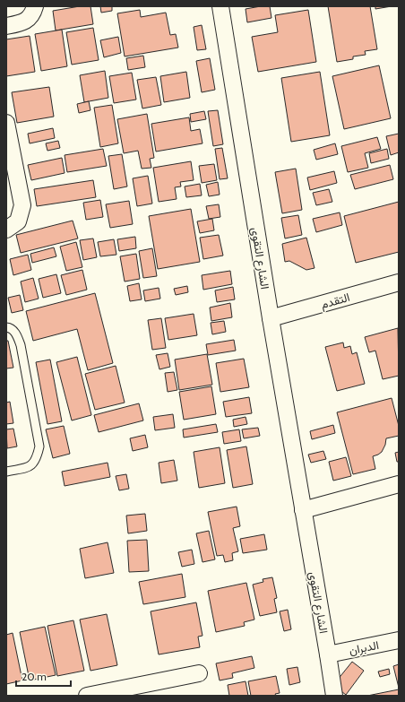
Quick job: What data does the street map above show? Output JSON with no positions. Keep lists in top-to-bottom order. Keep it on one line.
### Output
{"streets":{"street":["الشارع التقوى","التقدم","الدبران"]},"crossings":[["الشارع التقوى","التقدم"],["الشارع التقوى","الدبران"]],"scale_bar":"20 m"}
